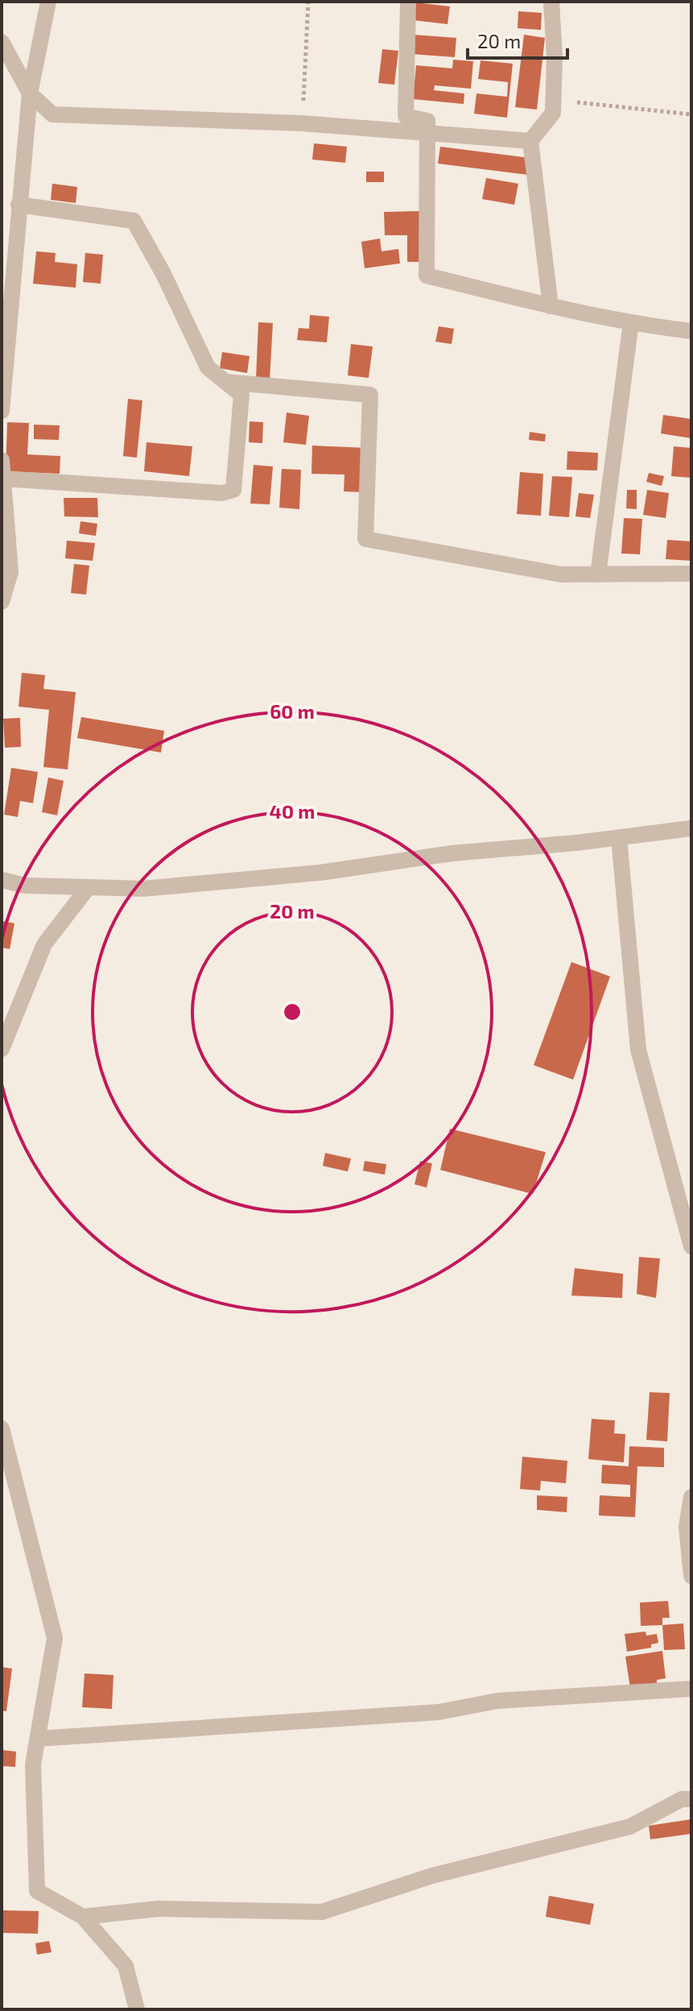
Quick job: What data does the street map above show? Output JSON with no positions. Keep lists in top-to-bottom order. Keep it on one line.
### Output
{"scale_bar":"20 m","rings":["60 m","40 m","20 m"]}
